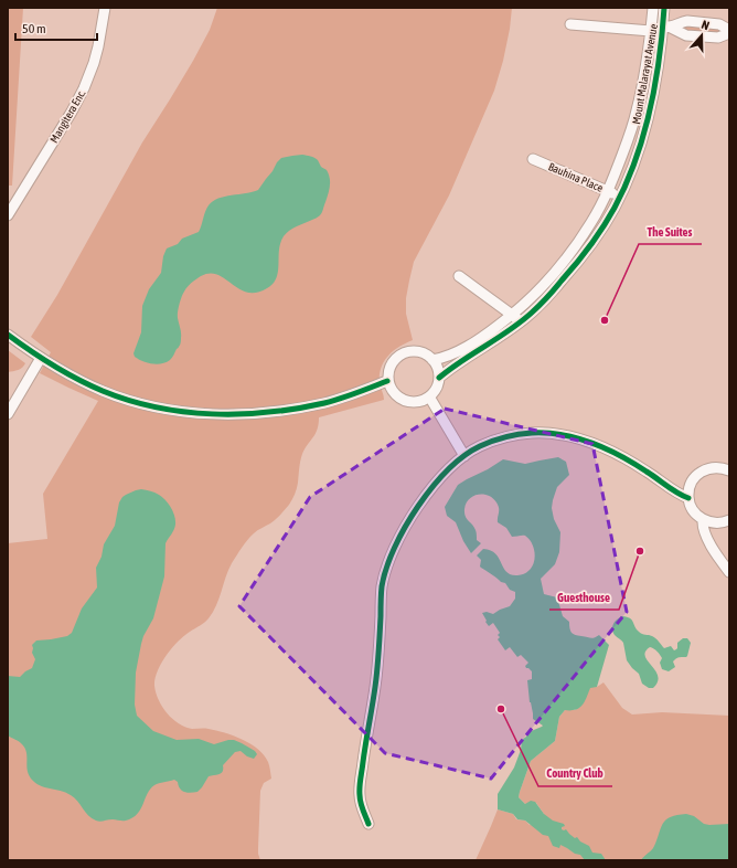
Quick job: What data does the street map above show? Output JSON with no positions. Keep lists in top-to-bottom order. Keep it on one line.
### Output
{"streets":{"street":["Mount Malarayat Avenue","Mangitera Enc.","Bauhina Place"]},"crossings":[["Mount Malarayat Avenue","Bauhina Place"]],"places":["The Suites","Guesthouse","Country Club"],"scale_bar":"50 m","north":"top"}
